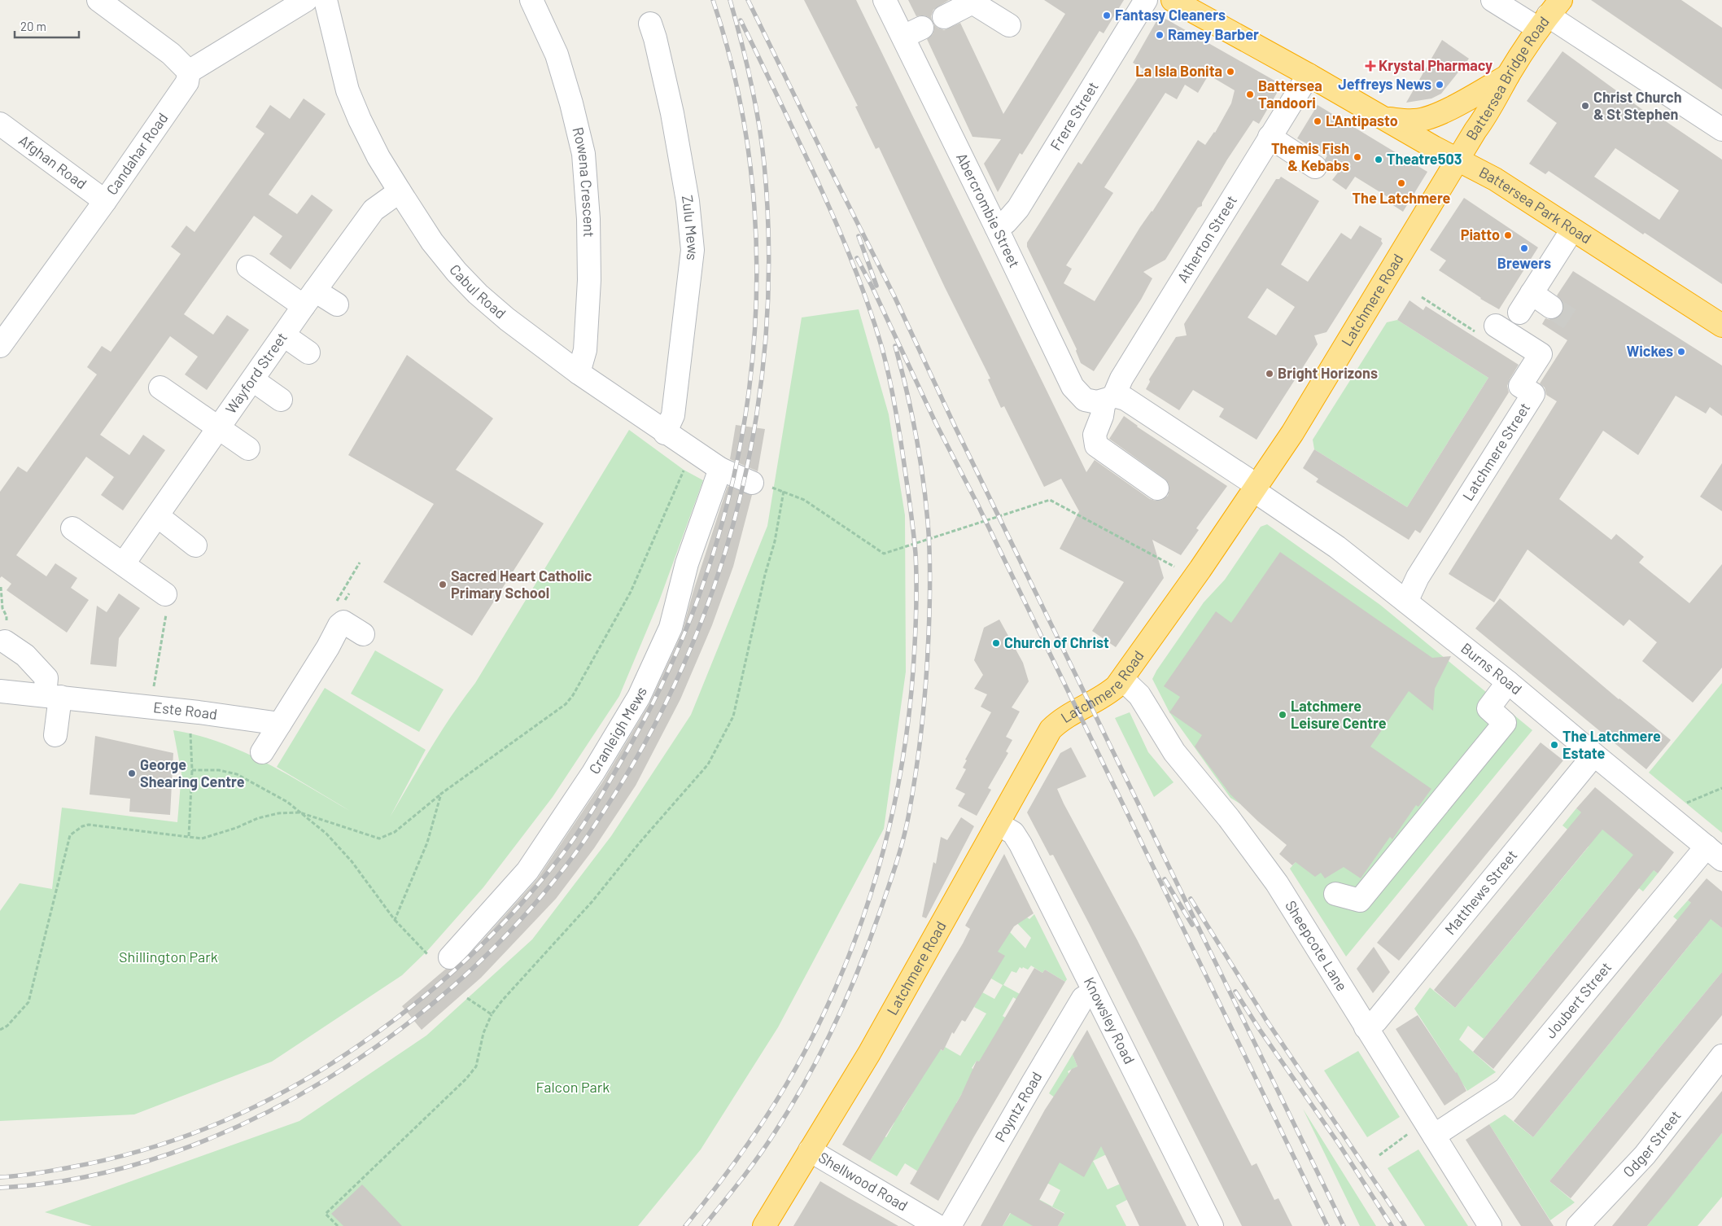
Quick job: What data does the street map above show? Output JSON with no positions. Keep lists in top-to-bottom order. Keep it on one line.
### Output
{"streets":{"highway":["Battersea Bridge Road","Battersea Park Road","Latchmere Road"],"street":["Frere Street","Candahar Road","Afghan Road","Rowena Crescent","Abercrombie Street","Zulu Mews","Atherton Street","Cabul Road","Wayford Street","Latchmere Street","Burns Road","Este Road","Cranleigh Mews","Matthews Street","Sheepcote Lane","Joubert Street","Knowsley Road","Poyntz Road","Odger Street","Shellwood Road"]},"crossings":[["Battersea Bridge Road","Battersea Park Road"],["Battersea Bridge Road","Latchmere Road"],["Frere Street","Abercrombie Street"],["Candahar Road","Afghan Road"],["Rowena Crescent","Cabul Road"],["Battersea Park Road","Atherton Street"],["Battersea Park Road","Latchmere Road"],["Abercrombie Street","Atherton Street"],["Abercrombie Street","Latchmere Road"],["Abercrombie Street","Burns Road"],["Zulu Mews","Cabul Road"],["Cabul Road","Wayford Street"],["Cabul Road","Cranleigh Mews"],["Latchmere Road","Burns Road"],["Latchmere Road","Sheepcote Lane"],["Latchmere Road","Knowsley Road"],["Latchmere Road","Shellwood Road"],["Latchmere Street","Burns Road"],["Burns Road","Matthews Street"],["Burns Road","Joubert Street"],["Matthews Street","Sheepcote Lane"],["Sheepcote Lane","Joubert Street"],["Knowsley Road","Poyntz Road"]],"parks":["Shillington Park","Falcon Park"],"places":{"other":["Fantasy Cleaners","Ramey Barber","La Isla Bonita","Jeffreys News","Battersea Tandoori","Christ Church & St Stephen","L'Antipasto","Themis Fish & Kebabs","Theatre503","The Latchmere","Piatto","Brewers","Wickes","Bright Horizons","Sacred Heart Catholic Primary School","Church of Christ","Latchmere Leisure Centre","The Latchmere Estate","George Shearing Centre"],"health":["Krystal Pharmacy"]},"scale_bar":"20 m"}
